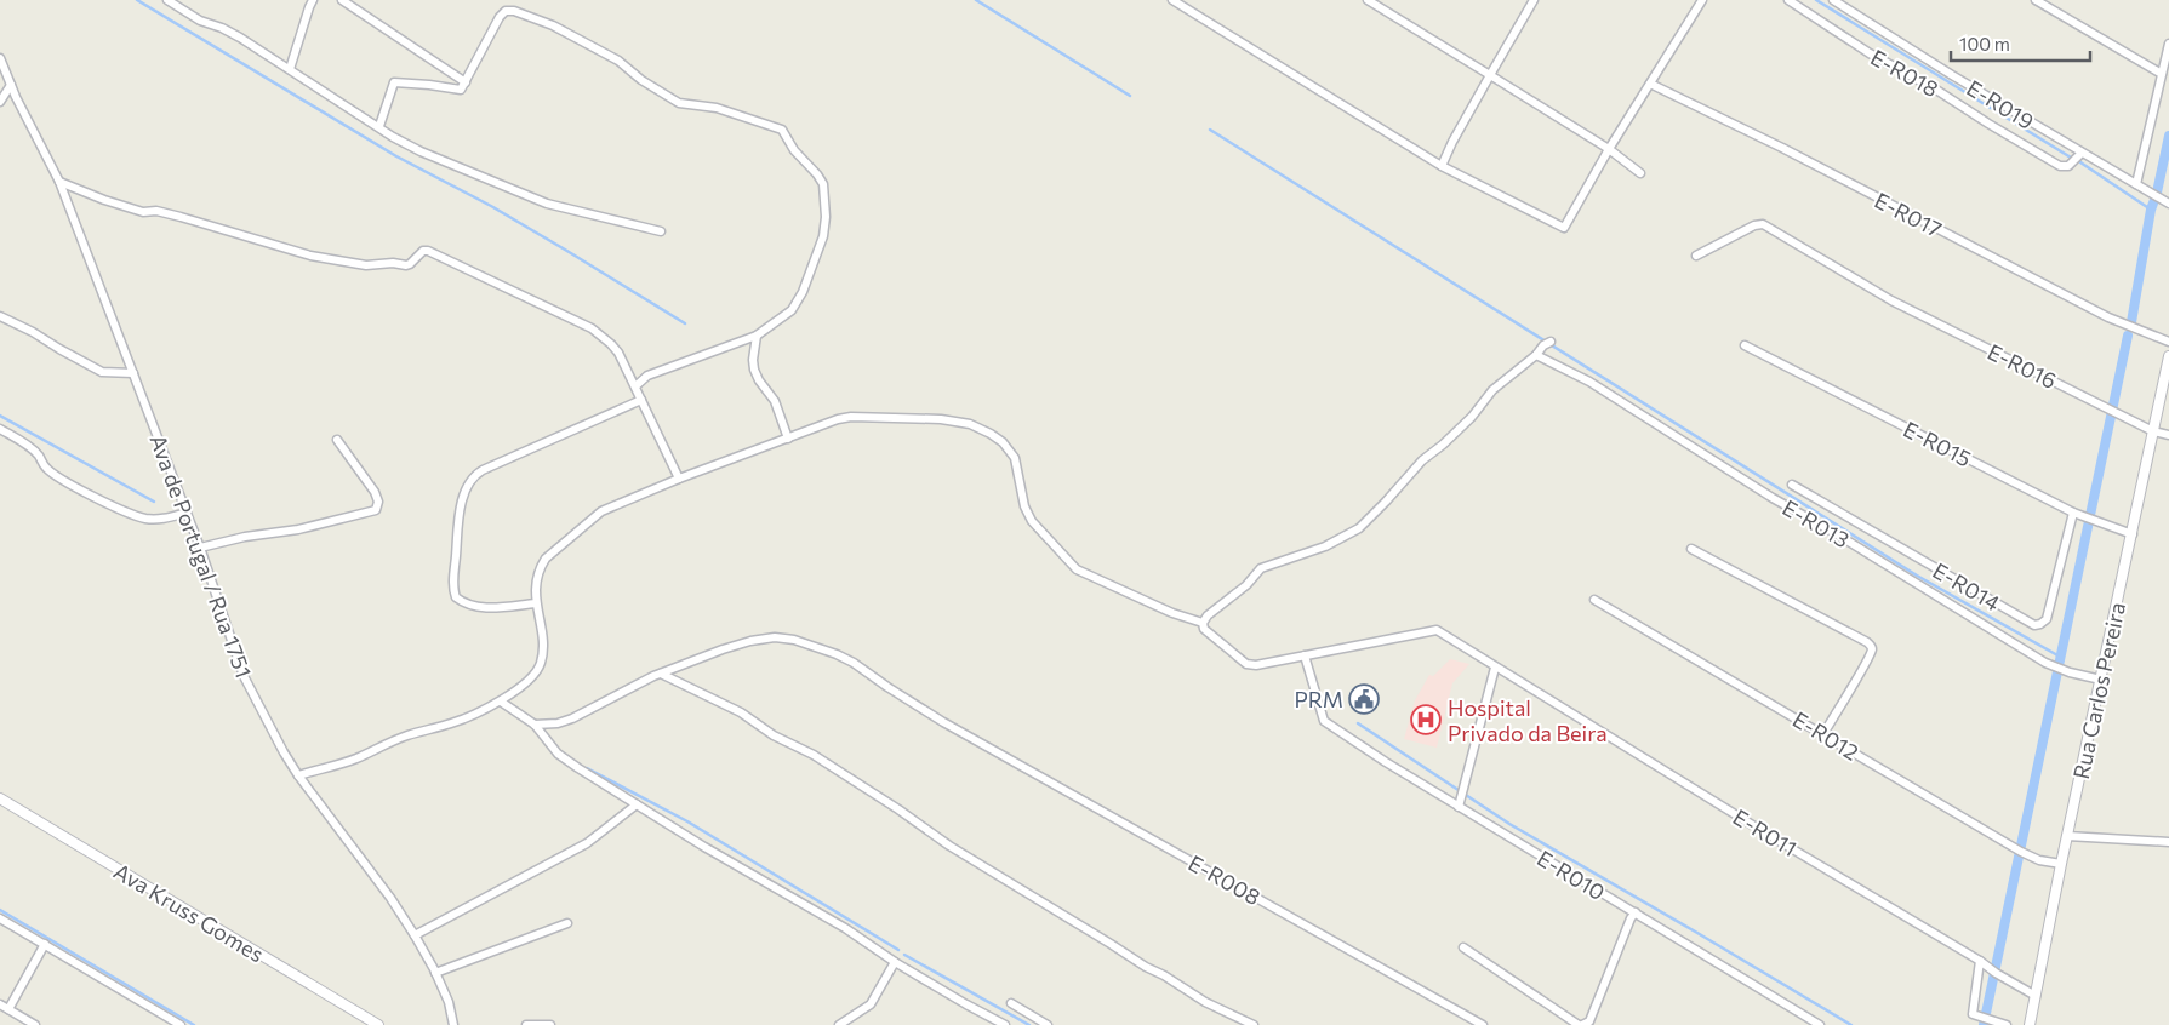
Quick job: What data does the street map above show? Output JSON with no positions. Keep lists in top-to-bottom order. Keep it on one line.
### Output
{"streets":{"street":["E-R018","E-R019","E-R017","E-R016","E-R015","E-R013","Ava de Portugal / Rua 1751","E-R014","Rua Carlos Pereira","E-R012","E-R011","E-R010","E-R008","Ava Kruss Gomes"]},"crossings":[["E-R018","E-R019"],["E-R016","Rua Carlos Pereira"],["E-R015","E-R014"],["E-R015","Rua Carlos Pereira"],["E-R013","Rua Carlos Pereira"],["Rua Carlos Pereira","E-R012"],["Rua Carlos Pereira","E-R011"],["E-R011","E-R010"]],"places":{"public building":["PRM"],"hospital":["Hospital Privado da Beira"]},"scale_bar":"100 m"}
